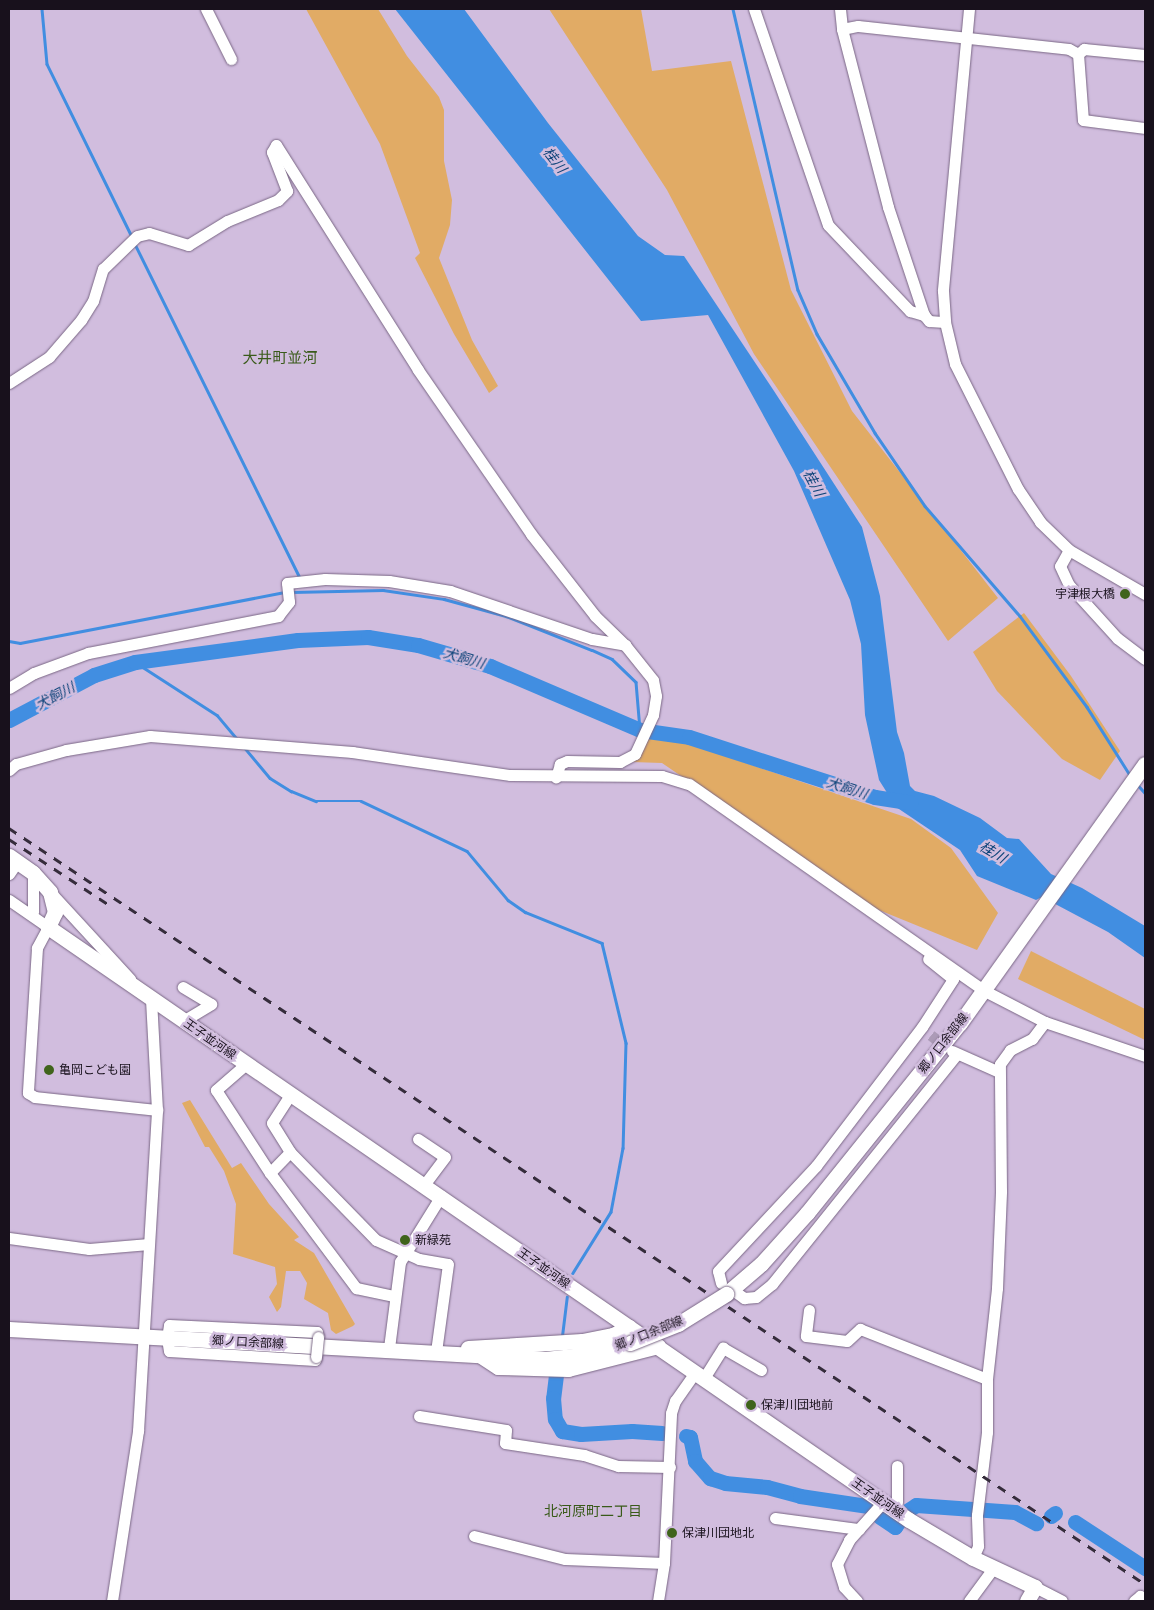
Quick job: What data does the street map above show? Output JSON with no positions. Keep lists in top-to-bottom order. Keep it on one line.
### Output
{"streets":{"main road":["王子並河線","郷ノ口余部線"]},"districts":["大井町並河","北河原町二丁目"],"water":["桂川","犬飼川"],"places":["宇津根大橋","亀岡こども園","新緑苑","保津川団地前","保津川団地北"]}
